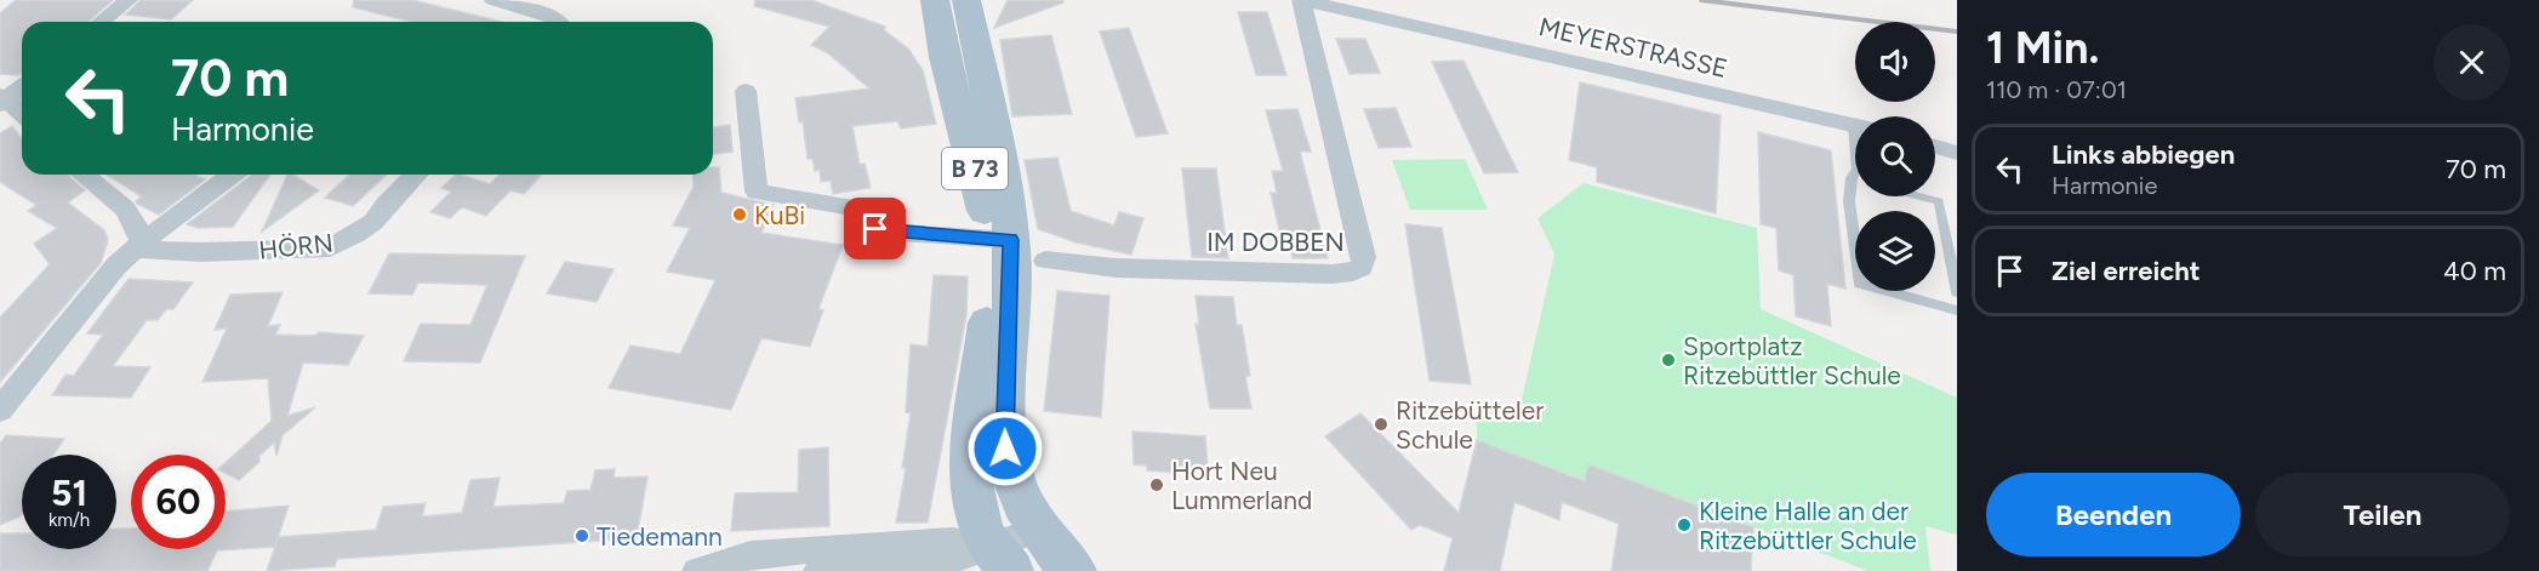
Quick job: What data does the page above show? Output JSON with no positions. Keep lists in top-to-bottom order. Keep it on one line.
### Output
{"streets":{"main road":["B 73"],"street":["MEYERSTRASSE","IM DOBBEN","HÖRN"]},"crossings":[["MEYERSTRASSE","IM DOBBEN"]],"places":["KuBi","Sportplatz Ritzebüttler Schule","Ritzebütteler Schule","Hort Neu Lummerland","Kleine Halle an der Ritzebüttler Schule","Tiedemann"],"page":{"heading":["1 Min.","110 m · 07:01"],"turn":["70 m","Harmonie"],"list":[{"name":"Links abbiegen","note":"Harmonie","value":"70 m"},{"name":"Ziel erreicht","value":"40 m"}],"speed":"51 km/h","limit":"60","buttons":["Beenden","Teilen"]}}
